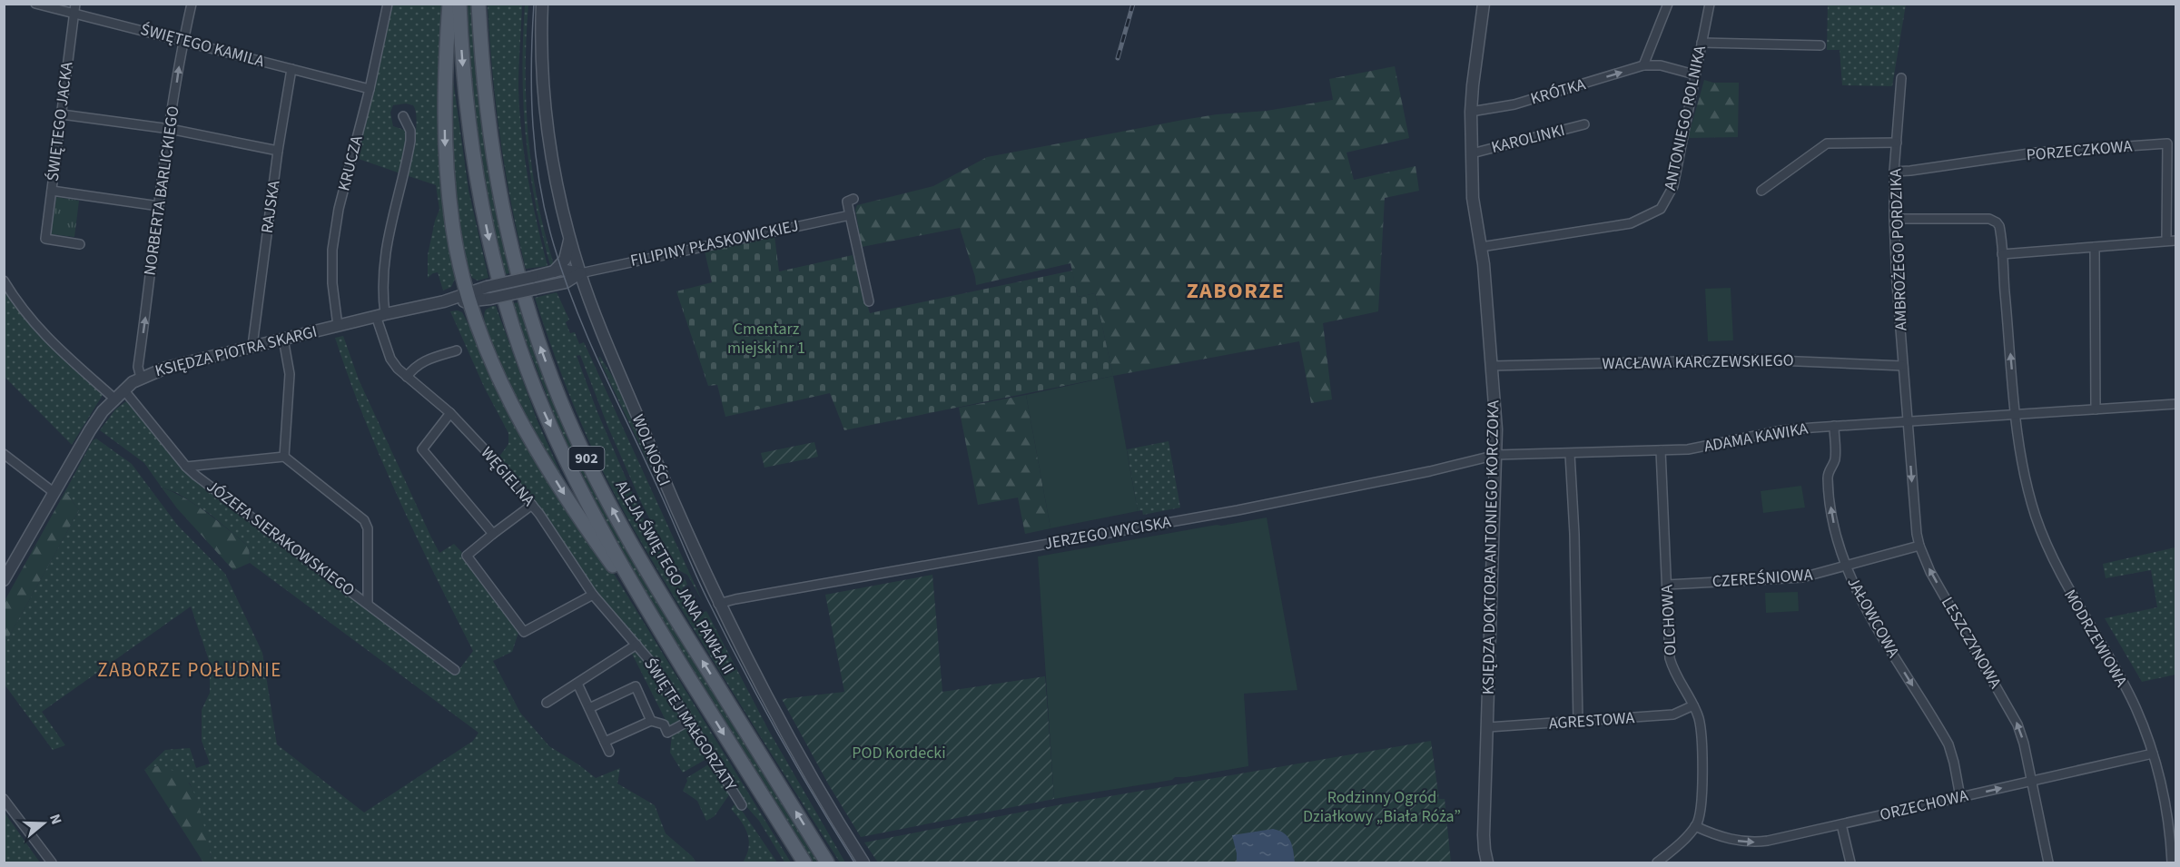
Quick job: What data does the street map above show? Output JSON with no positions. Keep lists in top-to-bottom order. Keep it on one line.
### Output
{"streets":{"main road":["902","ALEJA ŚWIĘTEGO JANA PAWŁA II"],"street":["ŚWIĘTEGO KAMILA","KRÓTKA","ANTONIEGO ROLNIKA","ŚWIĘTEGO JACKA","KAROLINKI","PORZECZKOWA","KRUCZA","NORBERTA BARLICKIEGO","RAJSKA","FILIPINY PŁASKOWICKIEJ","AMBROŻEGO PORDZIKA","KSIĘDZA PIOTRA SKARGI","WACŁAWA KARCZEWSKIEGO","ADAMA KAWIKA","WOLNOŚCI","WĘGIELNA","JERZEGO WYCISKA","JÓZEFA SIERAKOWSKIEGO","KSIĘDZA DOKTORA ANTONIEGO KORCZOKA","CZEREŚNIOWA","JAŁOWCOWA","OLCHOWA","MODRZEWIOWA","LESZCZYNOWA","AGRESTOWA","ŚWIĘTEJ MAŁGORZATY","ORZECHOWA"]},"crossings":[["ŚWIĘTEGO KAMILA","ŚWIĘTEGO JACKA"],["ŚWIĘTEGO KAMILA","KRUCZA"],["ŚWIĘTEGO KAMILA","NORBERTA BARLICKIEGO"],["ŚWIĘTEGO KAMILA","RAJSKA"],["KRÓTKA","ANTONIEGO ROLNIKA"],["KRÓTKA","KSIĘDZA DOKTORA ANTONIEGO KORCZOKA"],["ANTONIEGO ROLNIKA","KSIĘDZA DOKTORA ANTONIEGO KORCZOKA"],["KAROLINKI","KSIĘDZA DOKTORA ANTONIEGO KORCZOKA"],["PORZECZKOWA","AMBROŻEGO PORDZIKA"],["KRUCZA","KSIĘDZA PIOTRA SKARGI"],["NORBERTA BARLICKIEGO","KSIĘDZA PIOTRA SKARGI"],["RAJSKA","KSIĘDZA PIOTRA SKARGI"],["FILIPINY PŁASKOWICKIEJ","KSIĘDZA PIOTRA SKARGI"],["FILIPINY PŁASKOWICKIEJ","WOLNOŚCI"],["AMBROŻEGO PORDZIKA","WACŁAWA KARCZEWSKIEGO"],["AMBROŻEGO PORDZIKA","ADAMA KAWIKA"],["AMBROŻEGO PORDZIKA","LESZCZYNOWA"],["KSIĘDZA PIOTRA SKARGI","WOLNOŚCI"],["KSIĘDZA PIOTRA SKARGI","WĘGIELNA"],["KSIĘDZA PIOTRA SKARGI","JÓZEFA SIERAKOWSKIEGO"],["WACŁAWA KARCZEWSKIEGO","KSIĘDZA DOKTORA ANTONIEGO KORCZOKA"],["ADAMA KAWIKA","JERZEGO WYCISKA"],["ADAMA KAWIKA","KSIĘDZA DOKTORA ANTONIEGO KORCZOKA"],["ADAMA KAWIKA","JAŁOWCOWA"],["ADAMA KAWIKA","OLCHOWA"],["ADAMA KAWIKA","MODRZEWIOWA"],["ADAMA KAWIKA","LESZCZYNOWA"],["WOLNOŚCI","JERZEGO WYCISKA"],["WĘGIELNA","ŚWIĘTEJ MAŁGORZATY"],["JERZEGO WYCISKA","KSIĘDZA DOKTORA ANTONIEGO KORCZOKA"],["KSIĘDZA DOKTORA ANTONIEGO KORCZOKA","AGRESTOWA"],["CZEREŚNIOWA","JAŁOWCOWA"],["CZEREŚNIOWA","OLCHOWA"],["CZEREŚNIOWA","LESZCZYNOWA"],["JAŁOWCOWA","ORZECHOWA"],["OLCHOWA","AGRESTOWA"],["OLCHOWA","ORZECHOWA"],["MODRZEWIOWA","ORZECHOWA"],["LESZCZYNOWA","ORZECHOWA"]],"one_way":["KRÓTKA","NORBERTA BARLICKIEGO","ORZECHOWA"],"districts":["ZABORZE","ZABORZE POŁUDNIE"],"parks":["Cmentarz miejski nr 1","POD Kordecki","Rodzinny Ogród Działkowy „Biała Róża”"],"north":"right"}
